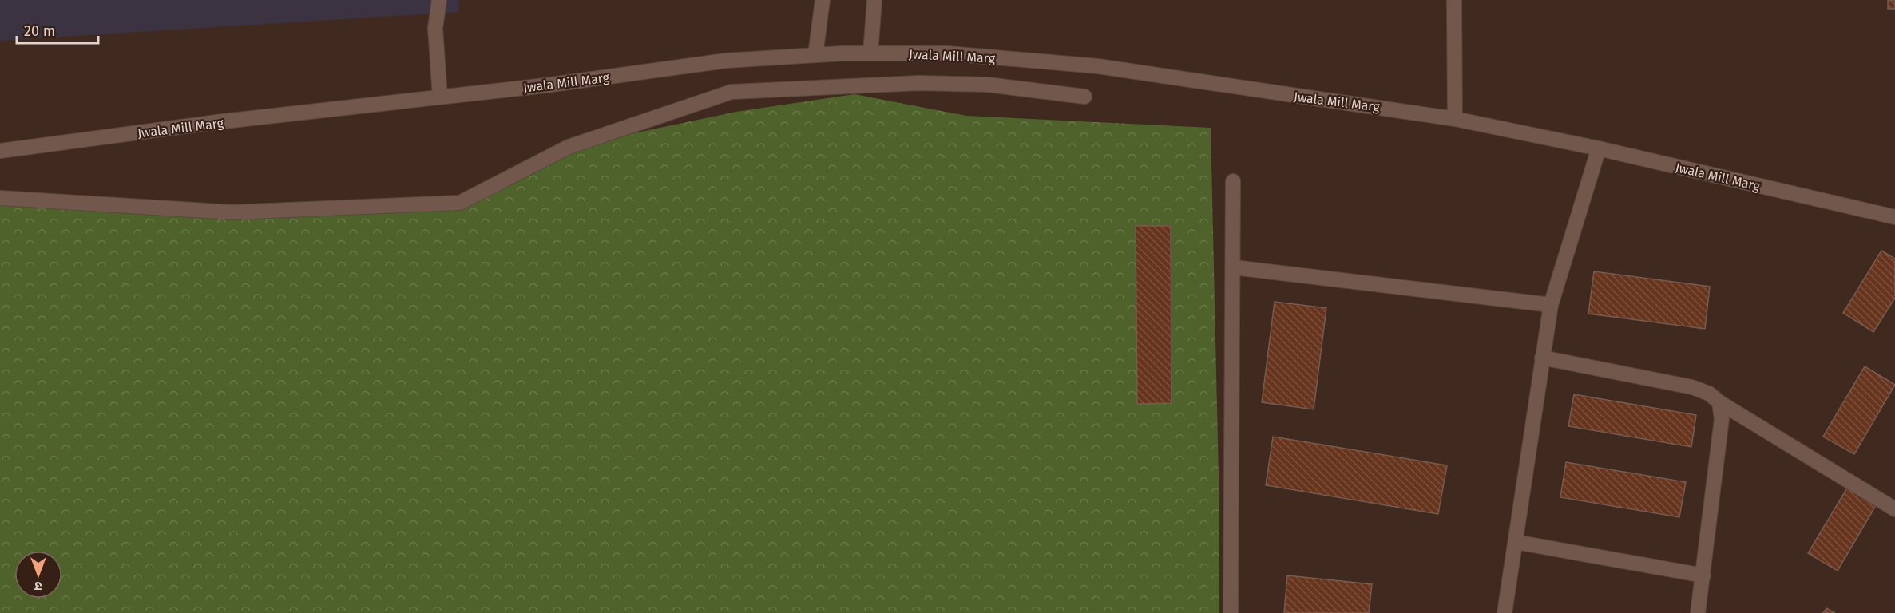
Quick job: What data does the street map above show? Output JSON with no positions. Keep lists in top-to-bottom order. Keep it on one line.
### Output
{"streets":{"street":["Jwala Mill Marg"]},"scale_bar":"20 m","north":"bottom"}
